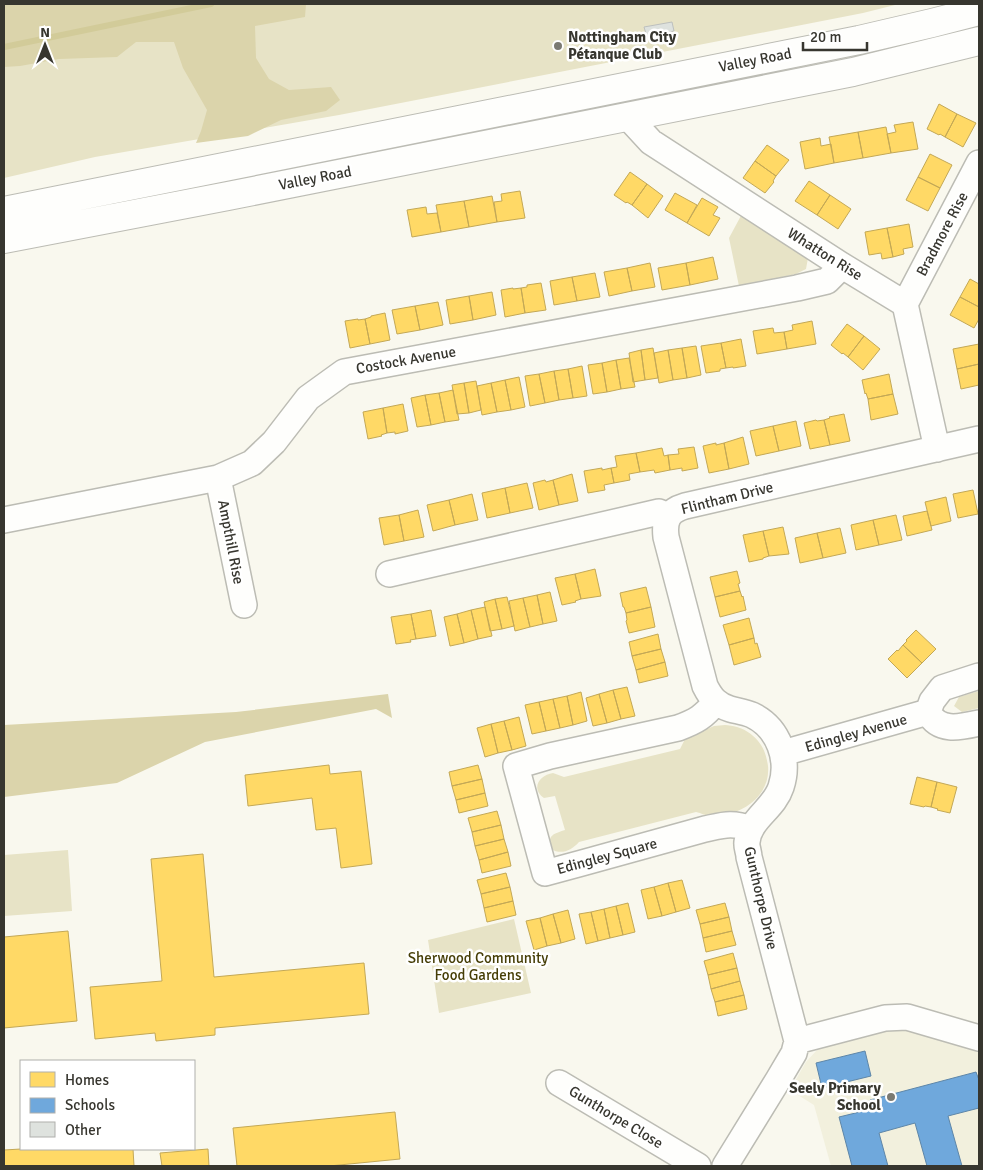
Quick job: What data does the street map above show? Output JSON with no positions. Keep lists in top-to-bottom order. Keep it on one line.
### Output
{"streets":{"highway":["Valley Road"],"street":["Bradmore Rise","Whatton Rise","Costock Avenue","Flintham Drive","Ampthill Rise","Edingley Avenue","Edingley Square","Gunthorpe Drive","Gunthorpe Close"]},"crossings":[["Valley Road","Whatton Rise"],["Bradmore Rise","Whatton Rise"],["Whatton Rise","Costock Avenue"],["Costock Avenue","Ampthill Rise"],["Edingley Avenue","Gunthorpe Drive"],["Edingley Square","Gunthorpe Drive"]],"parks":["Sherwood Community Food Gardens"],"places":["Nottingham City Pétanque Club","Seely Primary School"],"legend":["Homes","Schools","Other"],"scale_bar":"20 m","north":"top"}
